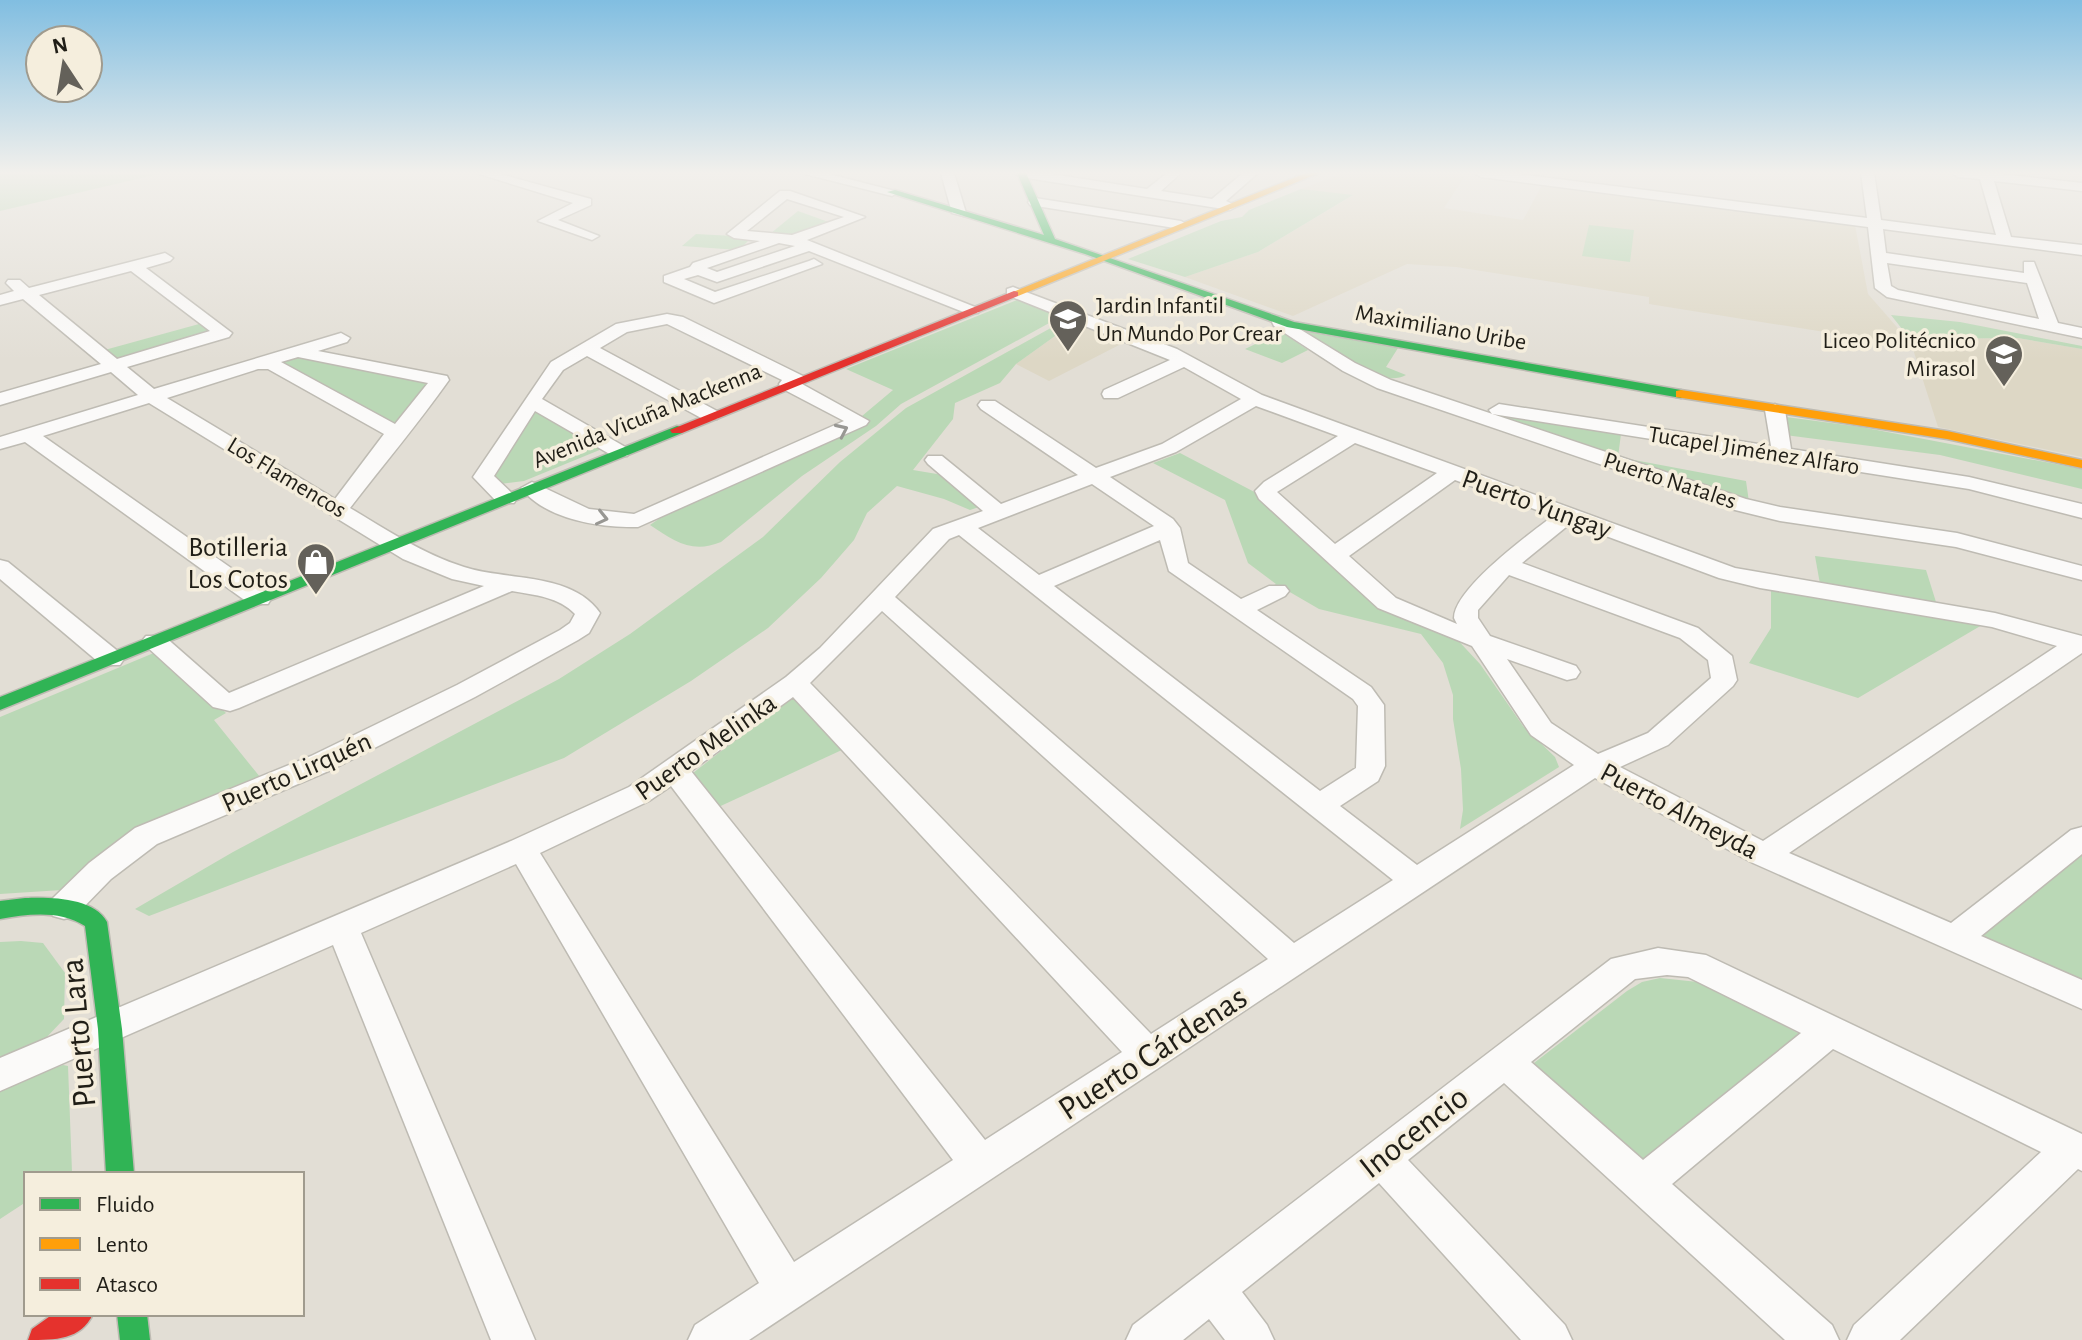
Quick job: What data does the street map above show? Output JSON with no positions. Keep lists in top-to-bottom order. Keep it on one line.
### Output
{"streets":{"street":["Maximiliano Uribe","Avenida Vicuña Mackenna","Tucapel Jiménez Alfaro","Los Flamencos","Puerto Natales","Puerto Yungay","Puerto Melinka","Puerto Lirquén","Puerto Almeyda","Puerto Lara","Puerto Cárdenas","Inocencio"]},"crossings":[["Maximiliano Uribe","Avenida Vicuña Mackenna"],["Maximiliano Uribe","Puerto Natales"],["Avenida Vicuña Mackenna","Los Flamencos"],["Avenida Vicuña Mackenna","Puerto Yungay"],["Tucapel Jiménez Alfaro","Puerto Natales"],["Los Flamencos","Puerto Lirquén"],["Puerto Yungay","Puerto Melinka"],["Puerto Yungay","Puerto Almeyda"],["Puerto Melinka","Puerto Lara"],["Puerto Lirquén","Puerto Lara"],["Puerto Almeyda","Puerto Cárdenas"]],"places":{"school or university":["Jardin Infantil Un Mundo Por Crear","Liceo Politécnico Mirasol"],"shop":["Botilleria Los Cotos"]},"legend":["Fluido","Lento","Atasco"],"north":"top"}
